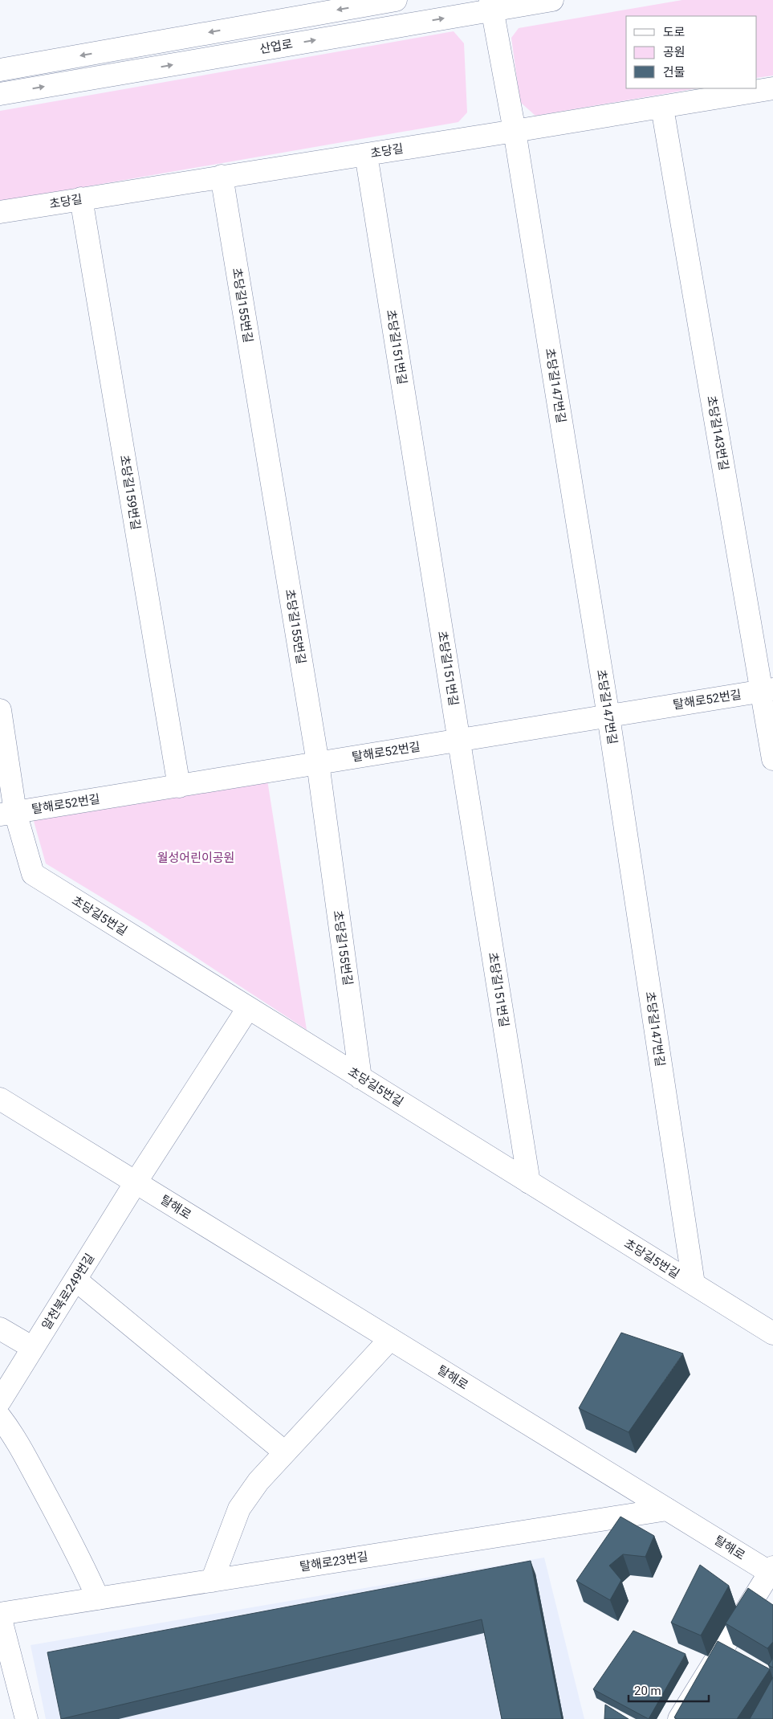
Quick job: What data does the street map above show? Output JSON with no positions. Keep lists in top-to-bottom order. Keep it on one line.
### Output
{"streets":{"street":["산업로","초당길","초당길155번길","초당길151번길","초당길147번길","초당길143번길","초당길159번길","탈해로52번길","초당길5번길","탈해로","알천북로249번길","탈해로23번길"]},"crossings":[["산업로","초당길147번길"],["초당길","초당길155번길"],["초당길","초당길151번길"],["초당길","초당길147번길"],["초당길","초당길143번길"],["초당길","초당길159번길"],["초당길155번길","탈해로52번길"],["초당길155번길","초당길5번길"],["초당길151번길","탈해로52번길"],["초당길151번길","초당길5번길"],["초당길147번길","탈해로52번길"],["초당길147번길","초당길5번길"],["초당길143번길","탈해로52번길"],["초당길159번길","탈해로52번길"],["탈해로52번길","초당길5번길"],["탈해로","알천북로249번길"],["탈해로","탈해로23번길"]],"parks":["월성어린이공원"],"legend":["도로","공원","건물"],"scale_bar":"20 m"}
